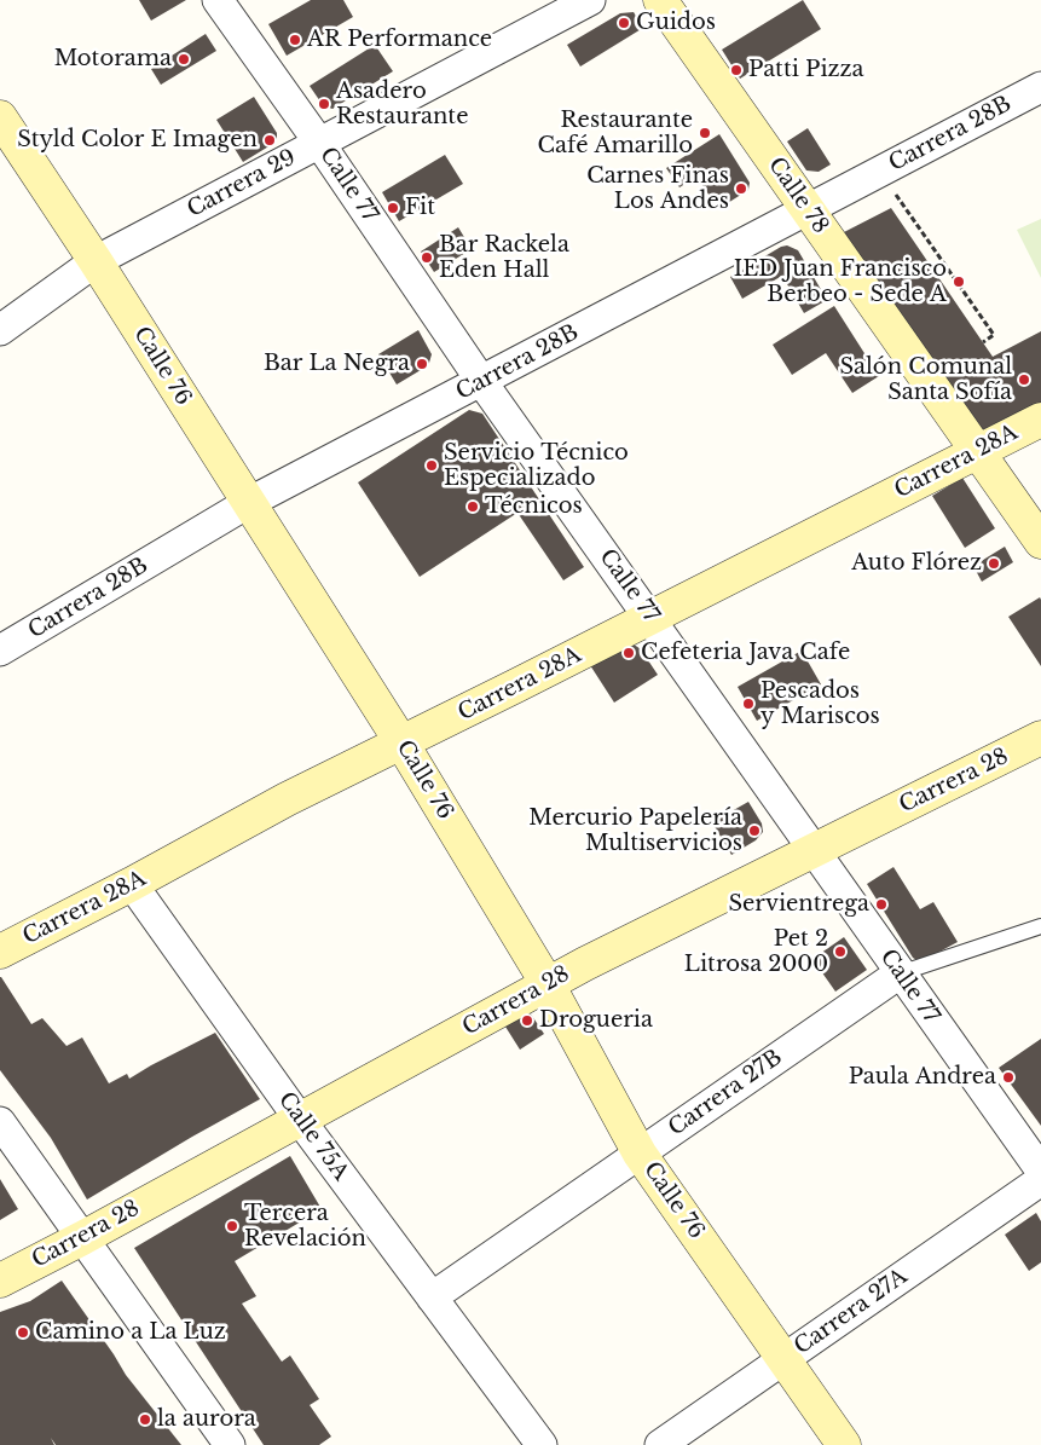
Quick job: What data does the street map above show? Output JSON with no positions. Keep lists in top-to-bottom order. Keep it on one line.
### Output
{"streets":{"street":["Carrera 28B","Carrera 29","Calle 77","Calle 78","Calle 76","Carrera 28A","Carrera 28","Carrera 27B","Calle 75A","Carrera 27A"]},"crossings":[["Carrera 28B","Calle 77"],["Carrera 28B","Calle 78"],["Carrera 28B","Calle 76"],["Carrera 29","Calle 77"],["Carrera 29","Calle 76"],["Calle 77","Carrera 28A"],["Calle 77","Carrera 28"],["Calle 77","Carrera 27B"],["Calle 78","Carrera 28A"],["Calle 76","Carrera 28A"],["Calle 76","Carrera 28"],["Calle 76","Carrera 27B"],["Calle 76","Carrera 27A"],["Carrera 28A","Calle 75A"],["Carrera 28","Calle 75A"],["Carrera 27B","Calle 75A"]],"places":["Guidos","AR Performance","Motorama","Patti Pizza","Asadero Restaurante","Restaurante Café Amarillo","Styld Color E Imagen","Carnes Finas Los Andes","Fit","Bar Rackela Eden Hall","IED Juan Francisco Berbeo - Sede A","Bar La Negra","Salón Comunal Santa Sofía","Servicio Técnico Especializado","Técnicos","Auto Flórez","Cefeteria Java Cafe","Pescados y Mariscos","Mercurio Papelería Multiservicios","Servientrega","Pet 2 Litrosa 2000","Drogueria","Paula Andrea","Tercera Revelación","Camino a La Luz","la aurora"]}
